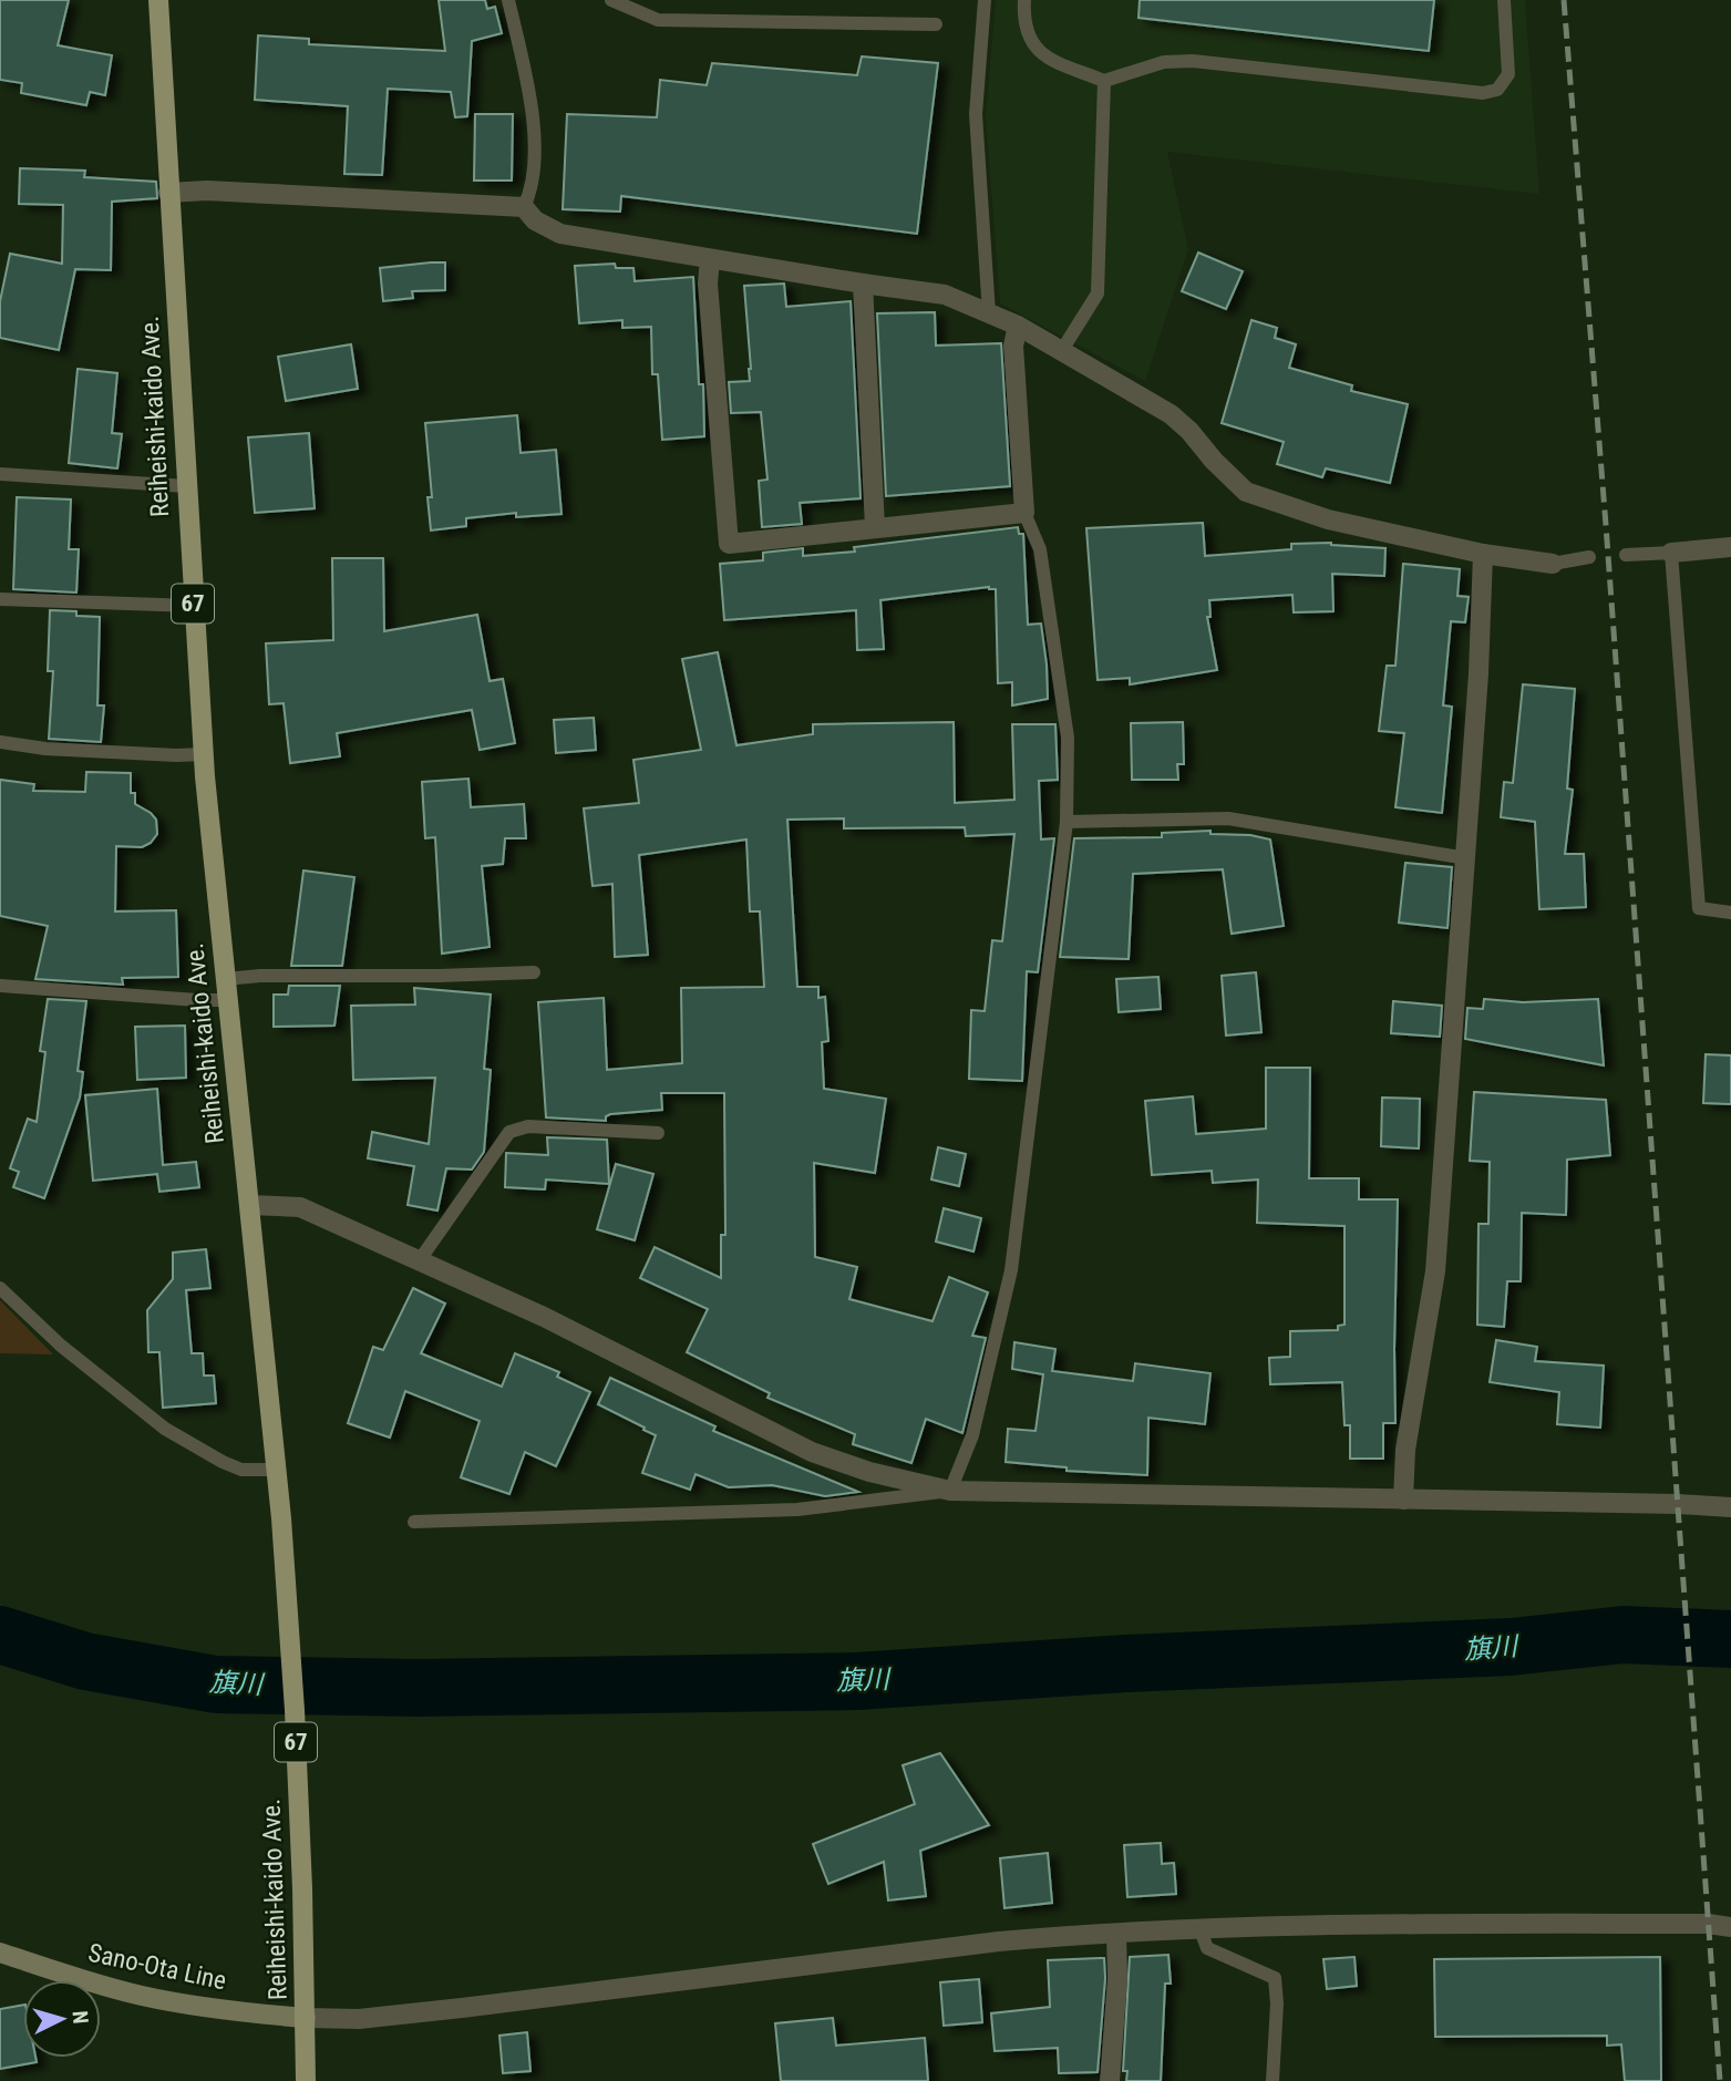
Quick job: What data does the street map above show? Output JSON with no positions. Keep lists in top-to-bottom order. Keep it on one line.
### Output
{"streets":{"main road":["Reiheishi-kaido Ave.","67","Sano-Ota Line"]},"crossings":[["Reiheishi-kaido Ave.","Sano-Ota Line"]],"water":["旗川"],"north":"right"}
